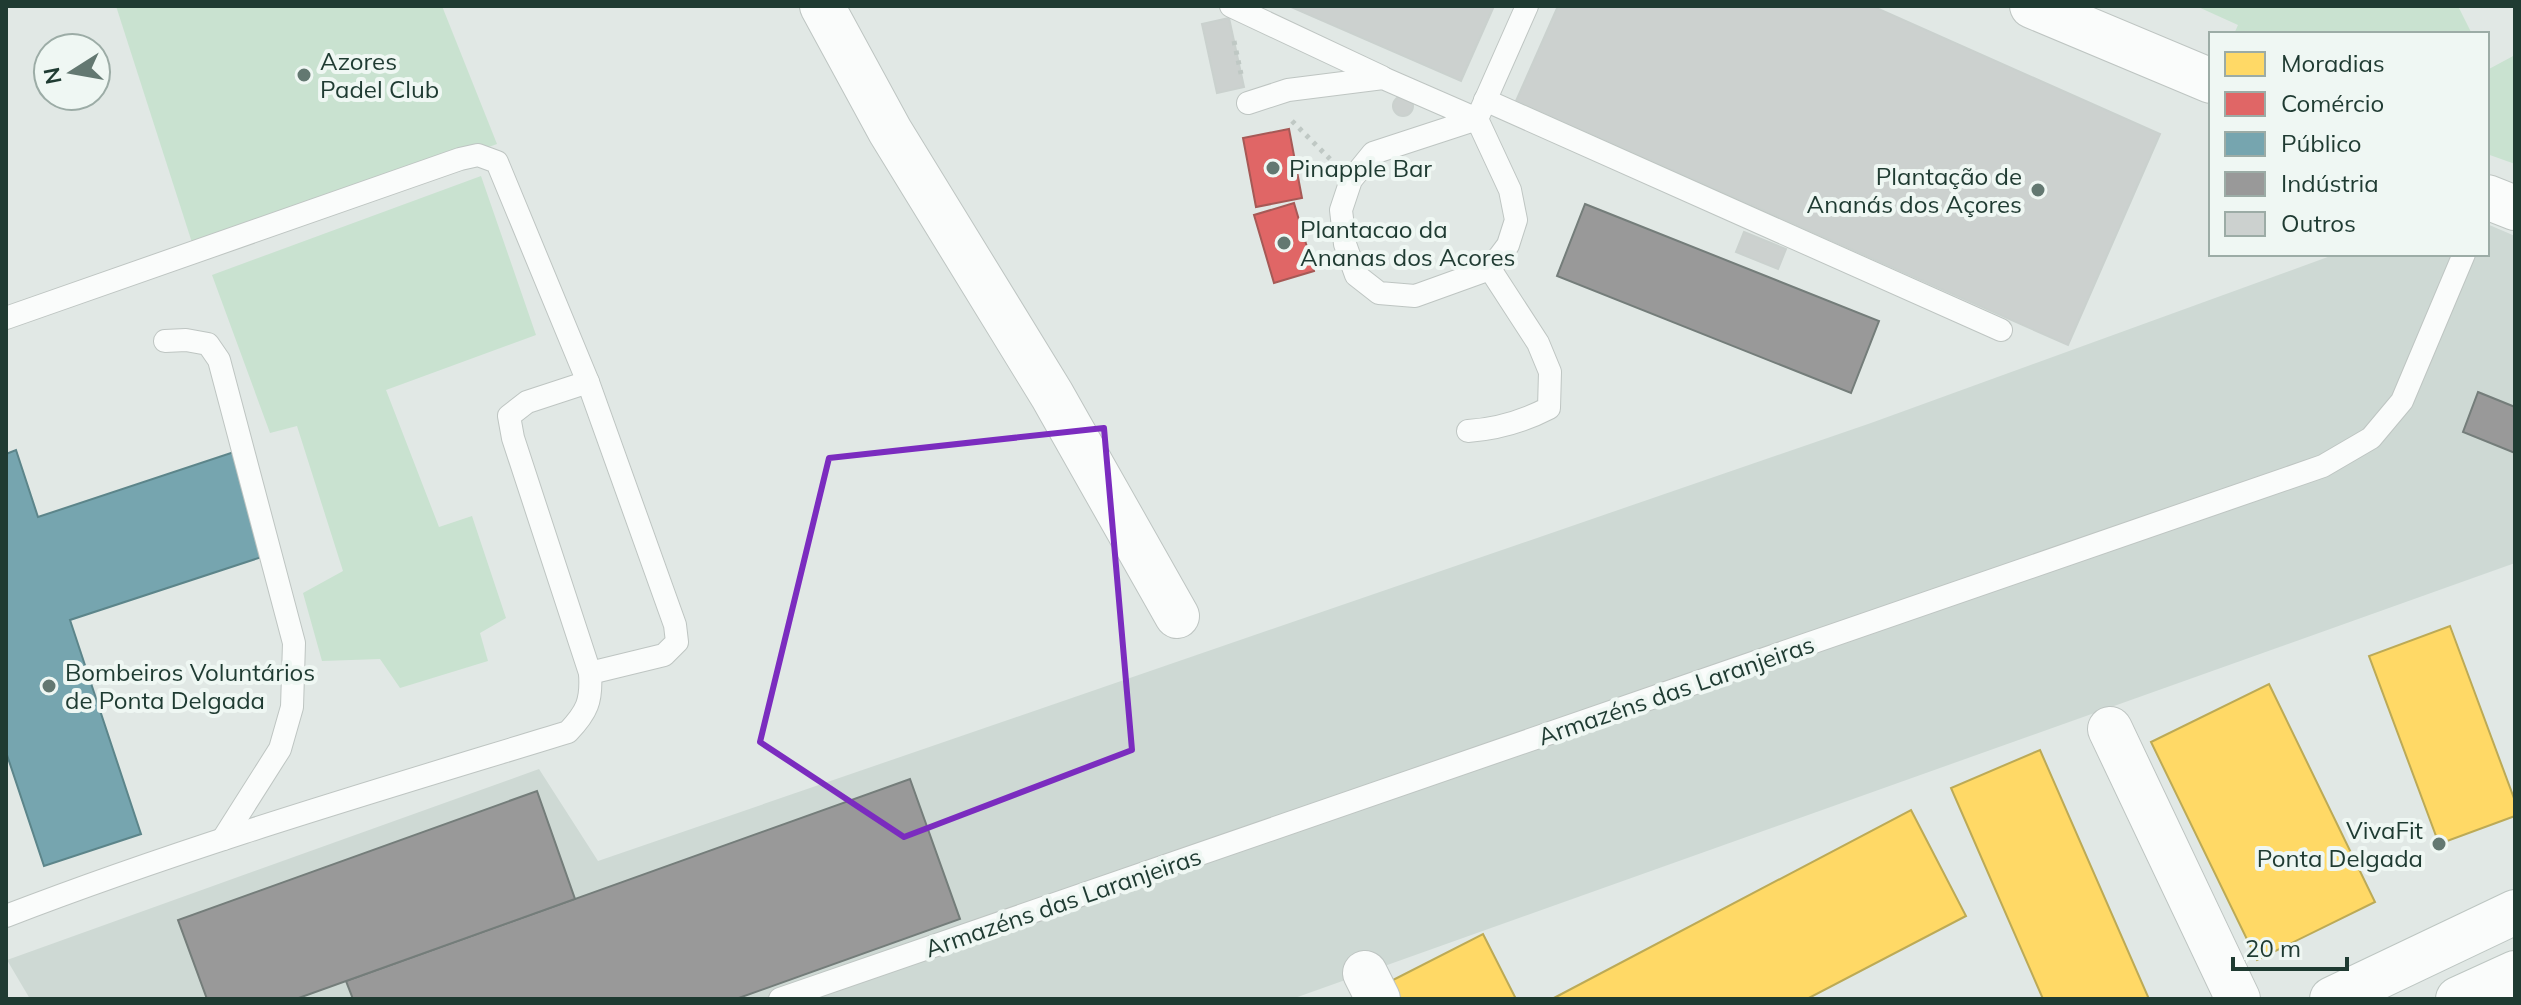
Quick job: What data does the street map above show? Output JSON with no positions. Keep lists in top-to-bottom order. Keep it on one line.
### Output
{"streets":{"lane":["Armazéns das Laranjeiras"]},"places":["Azores Padel Club","Pinapple Bar","Plantação de Ananás dos Açores","Plantacao da Ananas dos Acores","Bombeiros Voluntários de Ponta Delgada","VivaFit Ponta Delgada"],"legend":["Moradias","Comércio","Público","Indústria","Outros"],"scale_bar":"20 m","north":"left"}
